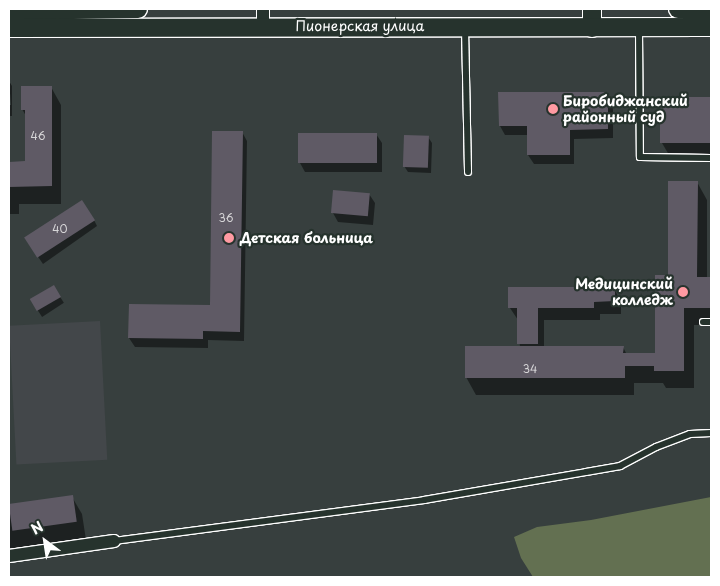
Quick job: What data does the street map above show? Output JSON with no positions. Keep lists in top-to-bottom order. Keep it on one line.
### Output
{"streets":{"main road":["Пионерская улица"]},"places":["Биробиджанский районный суд","Детская больница","Медицинский колледж"],"house_numbers":["46","36","40","34"],"north":"top left"}
